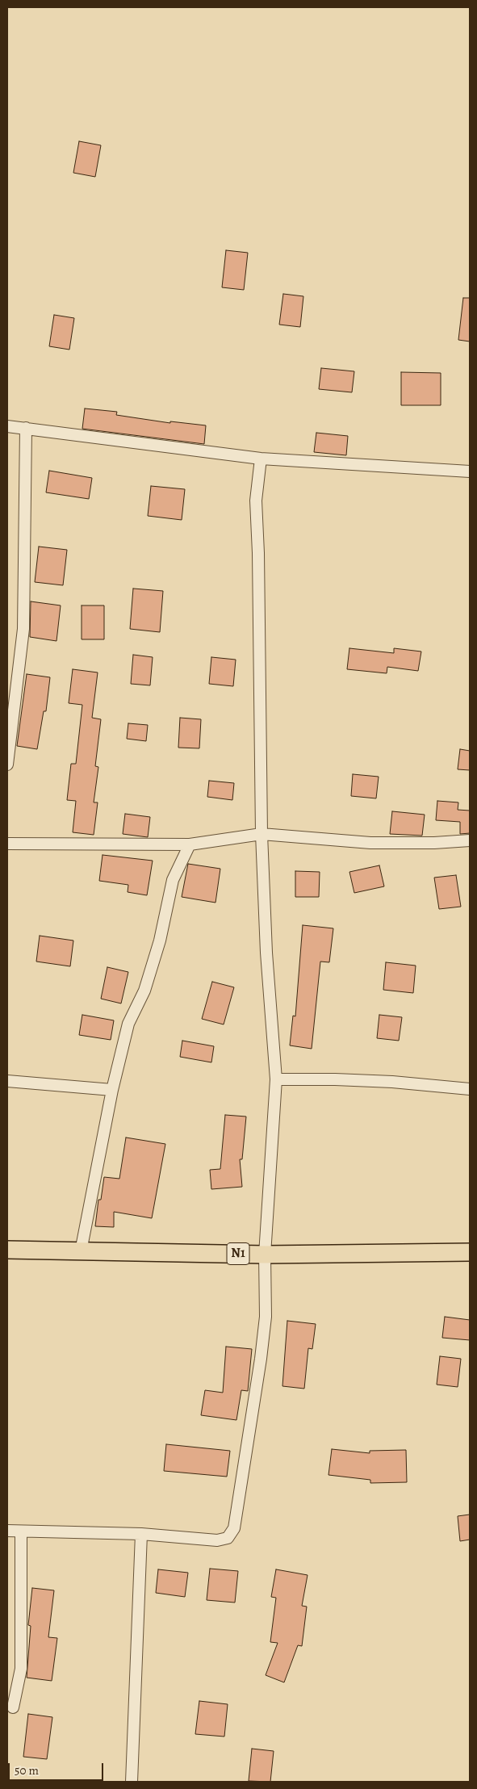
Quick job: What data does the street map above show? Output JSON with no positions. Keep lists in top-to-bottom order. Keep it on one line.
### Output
{"streets":{"main road":["N1"]},"scale_bar":"50 m"}
